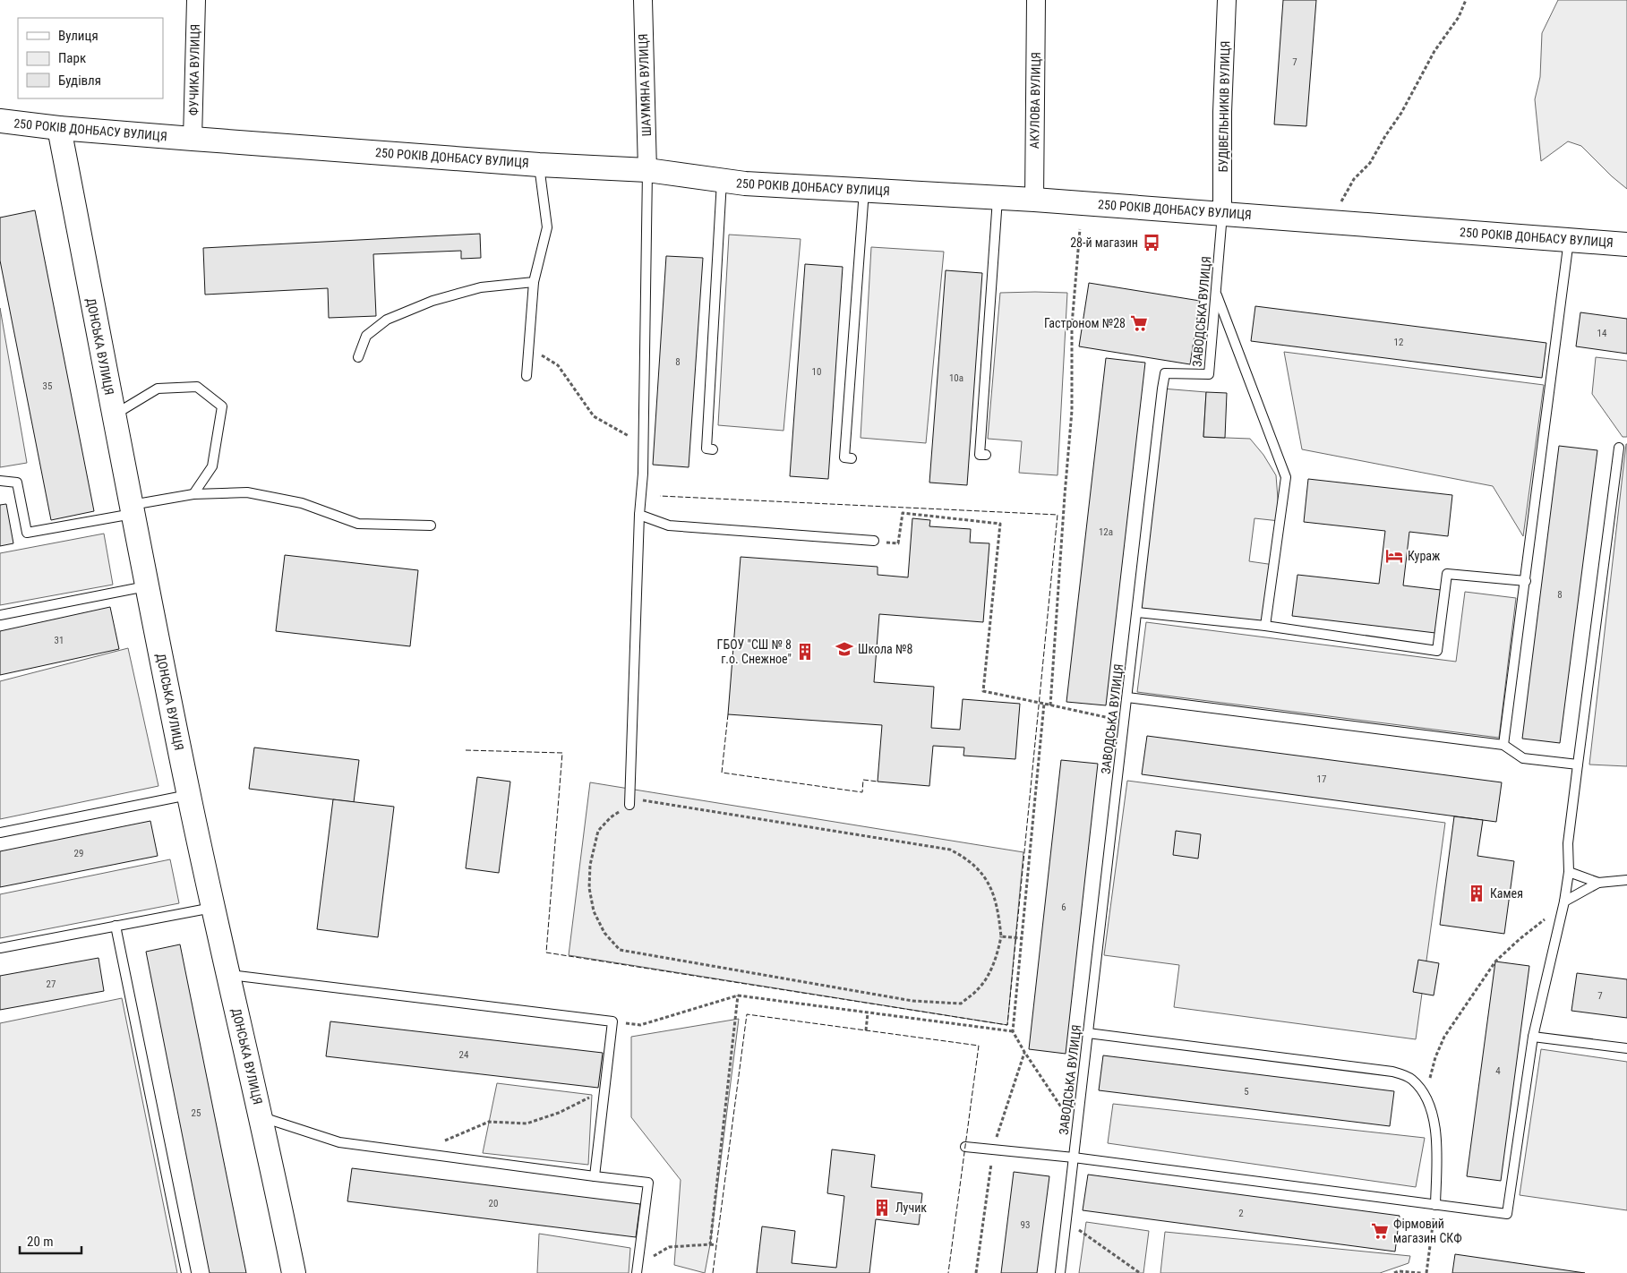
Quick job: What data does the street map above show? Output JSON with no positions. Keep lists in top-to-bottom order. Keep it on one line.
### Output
{"streets":{"street":["ФУЧИКА ВУЛИЦЯ","ШАУМЯНА ВУЛИЦЯ","АКУЛОВА ВУЛИЦЯ","БУДІВЕЛЬНИКІВ ВУЛИЦЯ","250 РОКІВ ДОНБАСУ ВУЛИЦЯ","ДОНСЬКА ВУЛИЦЯ"],"lane":["ЗАВОДСЬКА ВУЛИЦЯ"]},"crossings":[["ФУЧИКА ВУЛИЦЯ","250 РОКІВ ДОНБАСУ ВУЛИЦЯ"],["ШАУМЯНА ВУЛИЦЯ","250 РОКІВ ДОНБАСУ ВУЛИЦЯ"],["АКУЛОВА ВУЛИЦЯ","250 РОКІВ ДОНБАСУ ВУЛИЦЯ"],["БУДІВЕЛЬНИКІВ ВУЛИЦЯ","250 РОКІВ ДОНБАСУ ВУЛИЦЯ"],["БУДІВЕЛЬНИКІВ ВУЛИЦЯ","ЗАВОДСЬКА ВУЛИЦЯ"],["250 РОКІВ ДОНБАСУ ВУЛИЦЯ","ЗАВОДСЬКА ВУЛИЦЯ"],["250 РОКІВ ДОНБАСУ ВУЛИЦЯ","ДОНСЬКА ВУЛИЦЯ"]],"places":{"bus stop":["28-й магазин"],"supermarket":["Гастроном №28","Фірмовий магазин СКФ"],"hotel":["Кураж"],"school or university":["Школа №8"],"building":["ГБОУ \"СШ № 8 г.о. Снежное\"","Камея","Лучик"]},"house_numbers":["7","14","12","8","10","10а","35","12а","8","31","17","29","6","27","7","24","4","5","25","20","2","93"],"legend":["Вулиця","Парк","Будівля"],"scale_bar":"20 m"}
